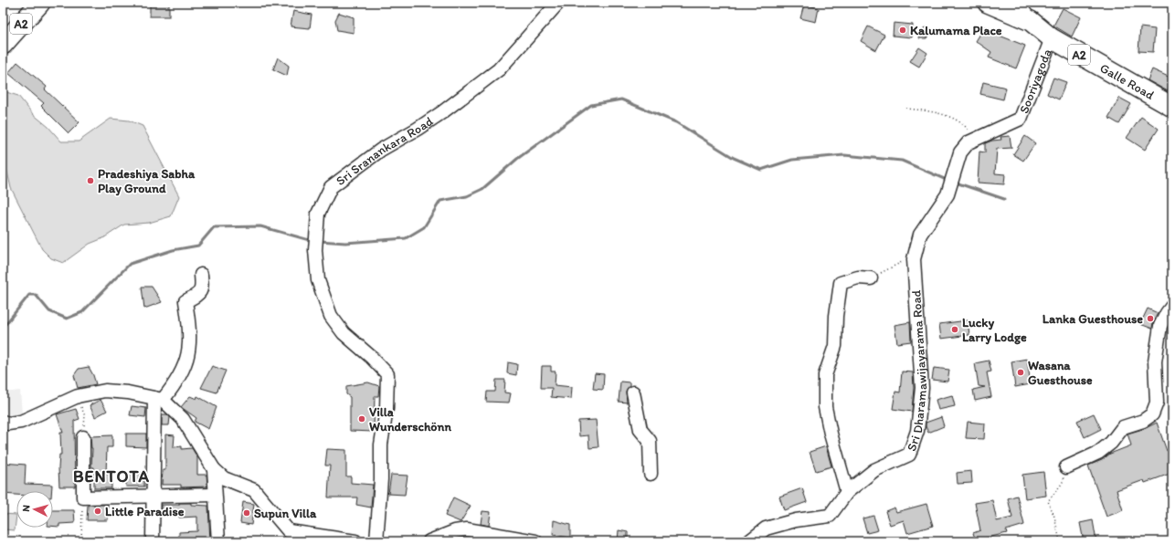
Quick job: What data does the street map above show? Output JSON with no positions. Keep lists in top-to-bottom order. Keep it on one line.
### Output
{"streets":{"highway":["A2","Galle Road"],"street":["Sooriyagoda","Sri Sranankara Road","Sri Dharamawijayarama Road"]},"crossings":[["Sooriyagoda","Galle Road"],["Sooriyagoda","Sri Dharamawijayarama Road"]],"districts":["BENTOTA"],"places":["Kalumama Place","Pradeshiya Sabha Play Ground","Lanka Guesthouse","Lucky Larry Lodge","Wasana Guesthouse","Villa Wunderschönn","Little Paradise","Supun Villa"],"north":"left"}
